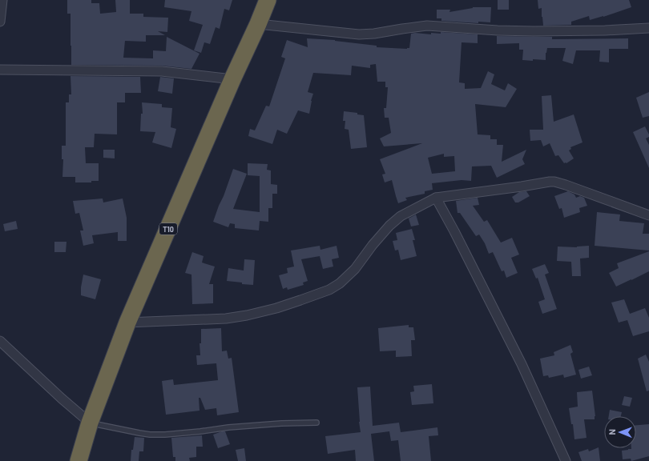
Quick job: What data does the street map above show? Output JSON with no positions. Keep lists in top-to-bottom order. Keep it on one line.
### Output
{"streets":{"highway":["T10"]},"north":"left"}
